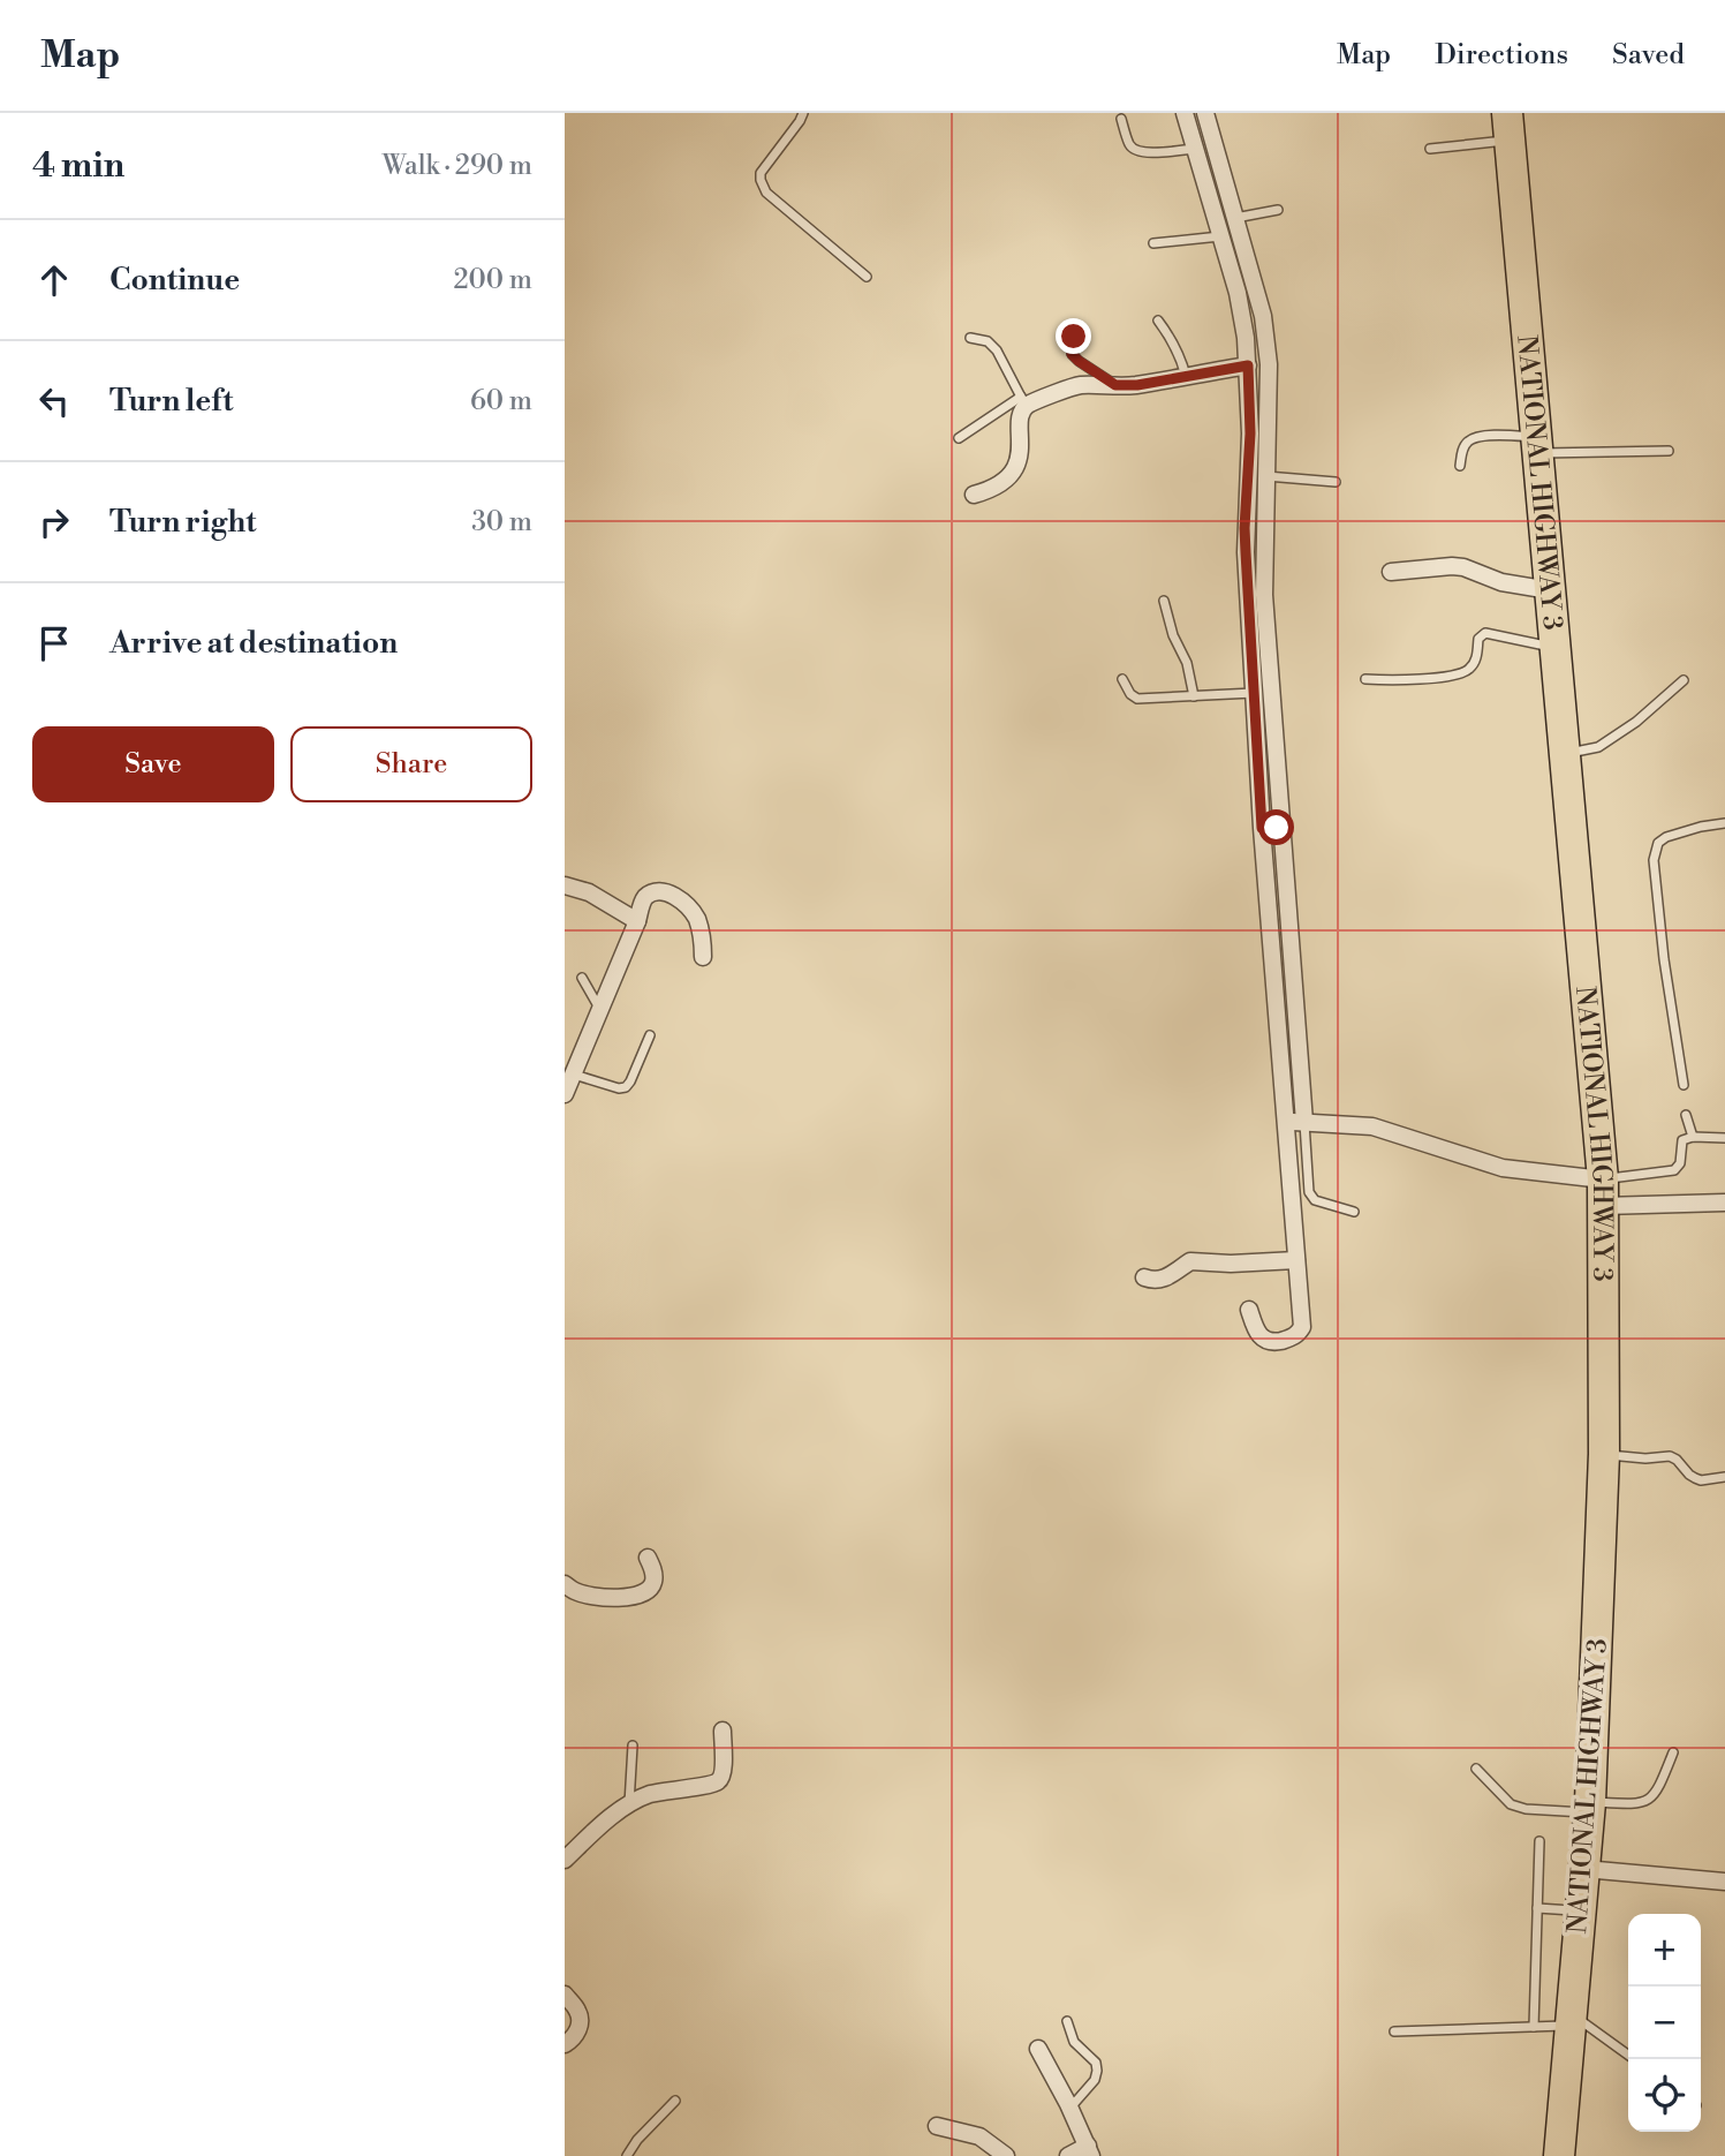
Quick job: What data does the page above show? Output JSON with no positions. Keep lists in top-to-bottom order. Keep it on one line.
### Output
{"streets":{"highway":["NATIONAL HIGHWAY 3"]},"page":{"header":"Map","nav":["Map","Directions","Saved"],"heading":["4 min","Walk · 290 m"],"list":[["Continue","200 m"],["Turn left","60 m"],["Turn right","30 m"],"Arrive at destination"],"buttons":["Save","Share"],"map_buttons":["+","−"]}}
